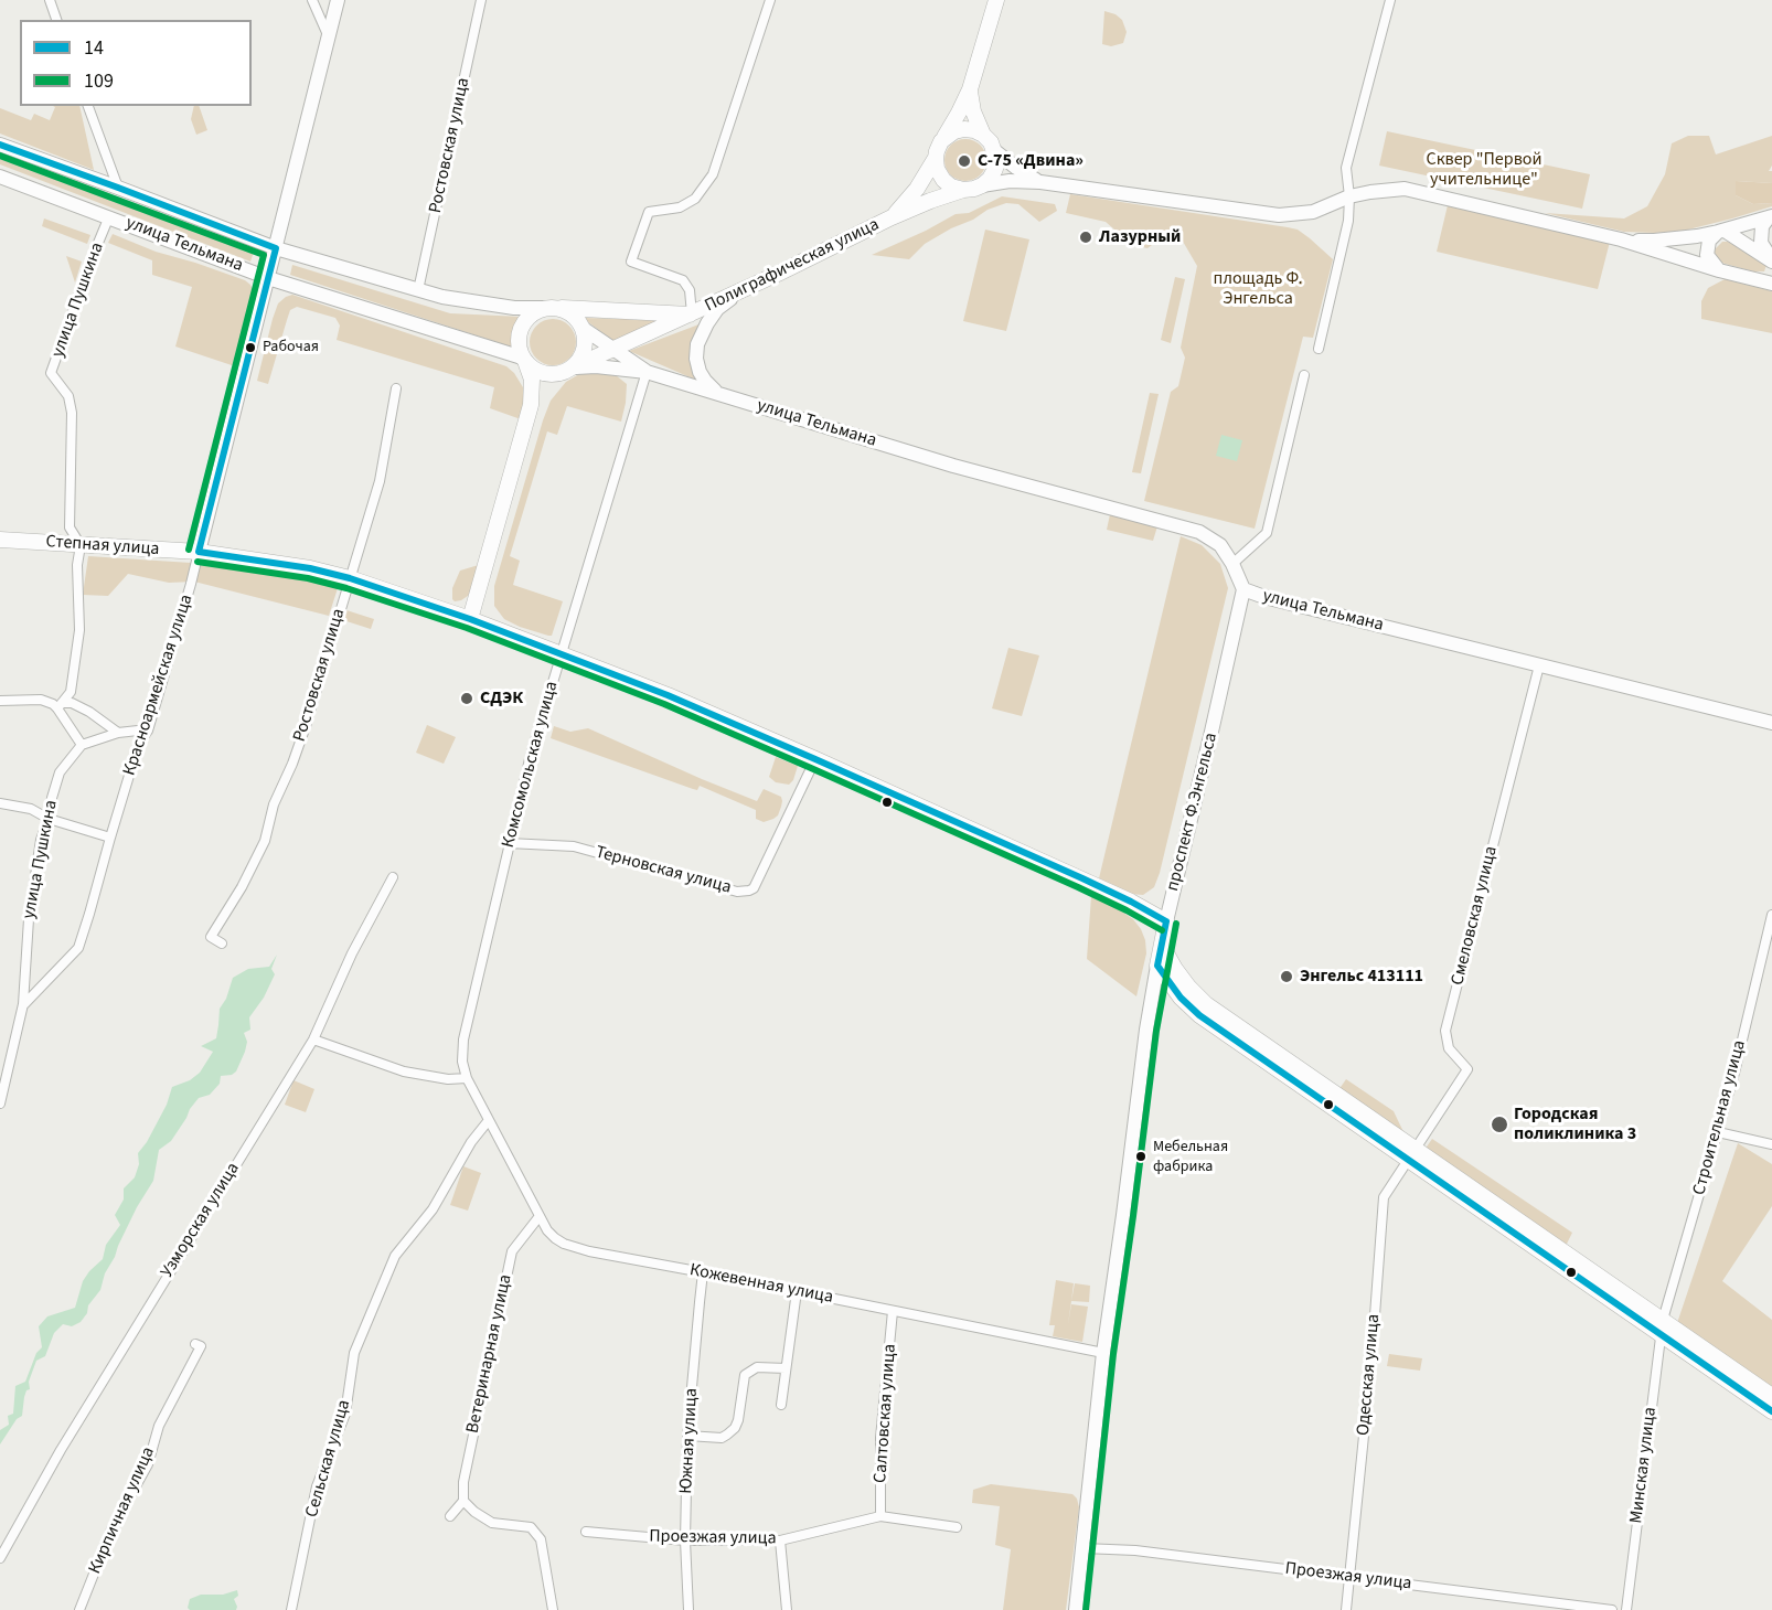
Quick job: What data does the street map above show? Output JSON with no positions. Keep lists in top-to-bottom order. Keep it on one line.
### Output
{"streets":{"main road":["улица Тельмана","Полиграфическая улица","Степная улица","проспект Ф.Энгельса"],"street":["Ростовская улица","улица Пушкина","Красноармейская улица","Комсомольская улица","Терновская улица","Смеловская улица","Строительная улица","Узморская улица","Кожевенная улица","Ветеринарная улица","Одесская улица","Салтовская улица","Южная улица","Сельская улица","Минская улица","Кирпичная улица","Проезжая улица"]},"crossings":[["Ростовская улица","улица Тельмана"],["Ростовская улица","Степная улица"],["улица Тельмана","Полиграфическая улица"],["улица Тельмана","улица Пушкина"],["улица Тельмана","Красноармейская улица"],["улица Тельмана","Комсомольская улица"],["улица Тельмана","проспект Ф.Энгельса"],["улица Тельмана","Смеловская улица"],["улица Пушкина","Степная улица"],["улица Пушкина","Красноармейская улица"],["Степная улица","Красноармейская улица"],["Степная улица","Комсомольская улица"],["Степная улица","проспект Ф.Энгельса"],["Степная улица","Терновская улица"],["Комсомольская улица","Терновская улица"],["Комсомольская улица","Кожевенная улица"],["Комсомольская улица","Сельская улица"],["проспект Ф.Энгельса","Кожевенная улица"],["проспект Ф.Энгельса","Проезжая улица"],["Смеловская улица","Одесская улица"],["Строительная улица","Минская улица"],["Кожевенная улица","Ветеринарная улица"],["Кожевенная улица","Салтовская улица"],["Кожевенная улица","Южная улица"],["Кожевенная улица","Сельская улица"],["Одесская улица","Проезжая улица"],["Салтовская улица","Проезжая улица"],["Южная улица","Проезжая улица"]],"parks":["Сквер \"Первой учительнице\"","площадь Ф. Энгельса"],"places":["С-75 «Двина»","Лазурный","Рабочая","СДЭК","Энгельс 413111","Городская поликлиника 3","Мебельная фабрика"],"lines":["transit line 14","transit line 109"],"legend":["14","109"]}
